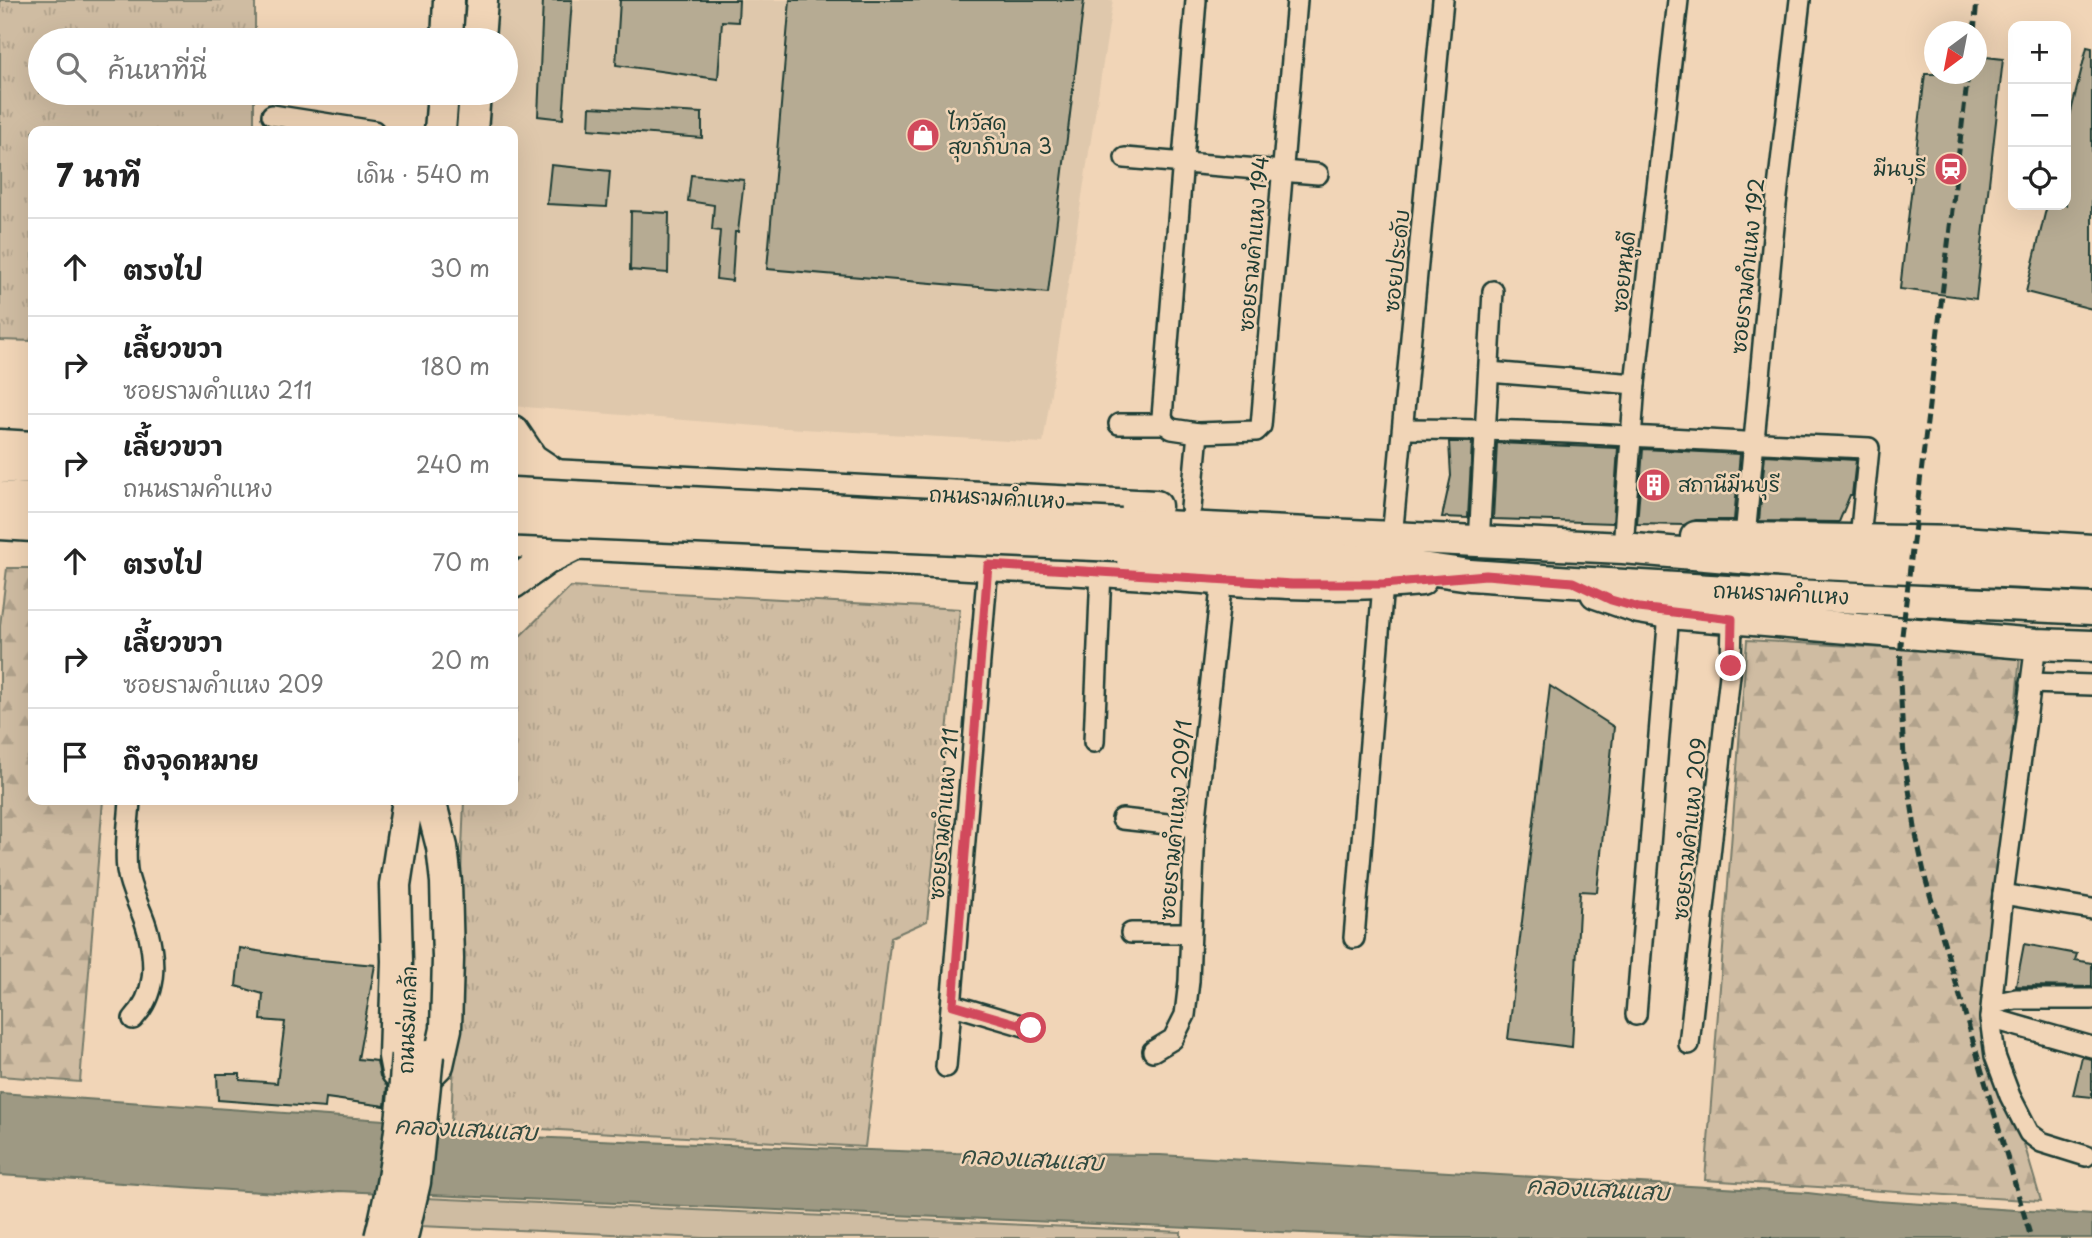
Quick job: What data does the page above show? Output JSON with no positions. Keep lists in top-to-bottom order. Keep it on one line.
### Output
{"streets":{"main road":["ถนนรามคำแหง","ถนนร่มเกล้า"],"street":["ซอยรามคำแหง 194","ซอยประดับ","ซอยรามคำแหง 192","ซอยหนูดี","ซอยรามคำแหง 211","ซอยรามคำแหง 209/1","ซอยรามคำแหง 209"]},"crossings":[["ซอยประดับ","ถนนรามคำแหง"],["ซอยหนูดี","ถนนรามคำแหง"],["ถนนรามคำแหง","ซอยรามคำแหง 211"],["ถนนรามคำแหง","ซอยรามคำแหง 209/1"]],"water":["คลองแสนแสบ"],"places":{"shop":["ไทวัสดุ สุขาภิบาล 3"],"station":["มีนบุรี"],"building":["สถานีมีนบุรี"]},"north":"bottom left","page":{"map_buttons":["+","−"],"search":"ค้นหาที่นี่","heading":["7 นาที","เดิน · 540 m"],"list":[["ตรงไป","30 m"],["เลี้ยวขวา","ซอยรามคำแหง 211","180 m"],["เลี้ยวขวา","ถนนรามคำแหง","240 m"],["ตรงไป","70 m"],["เลี้ยวขวา","ซอยรามคำแหง 209","20 m"],"ถึงจุดหมาย"]}}
